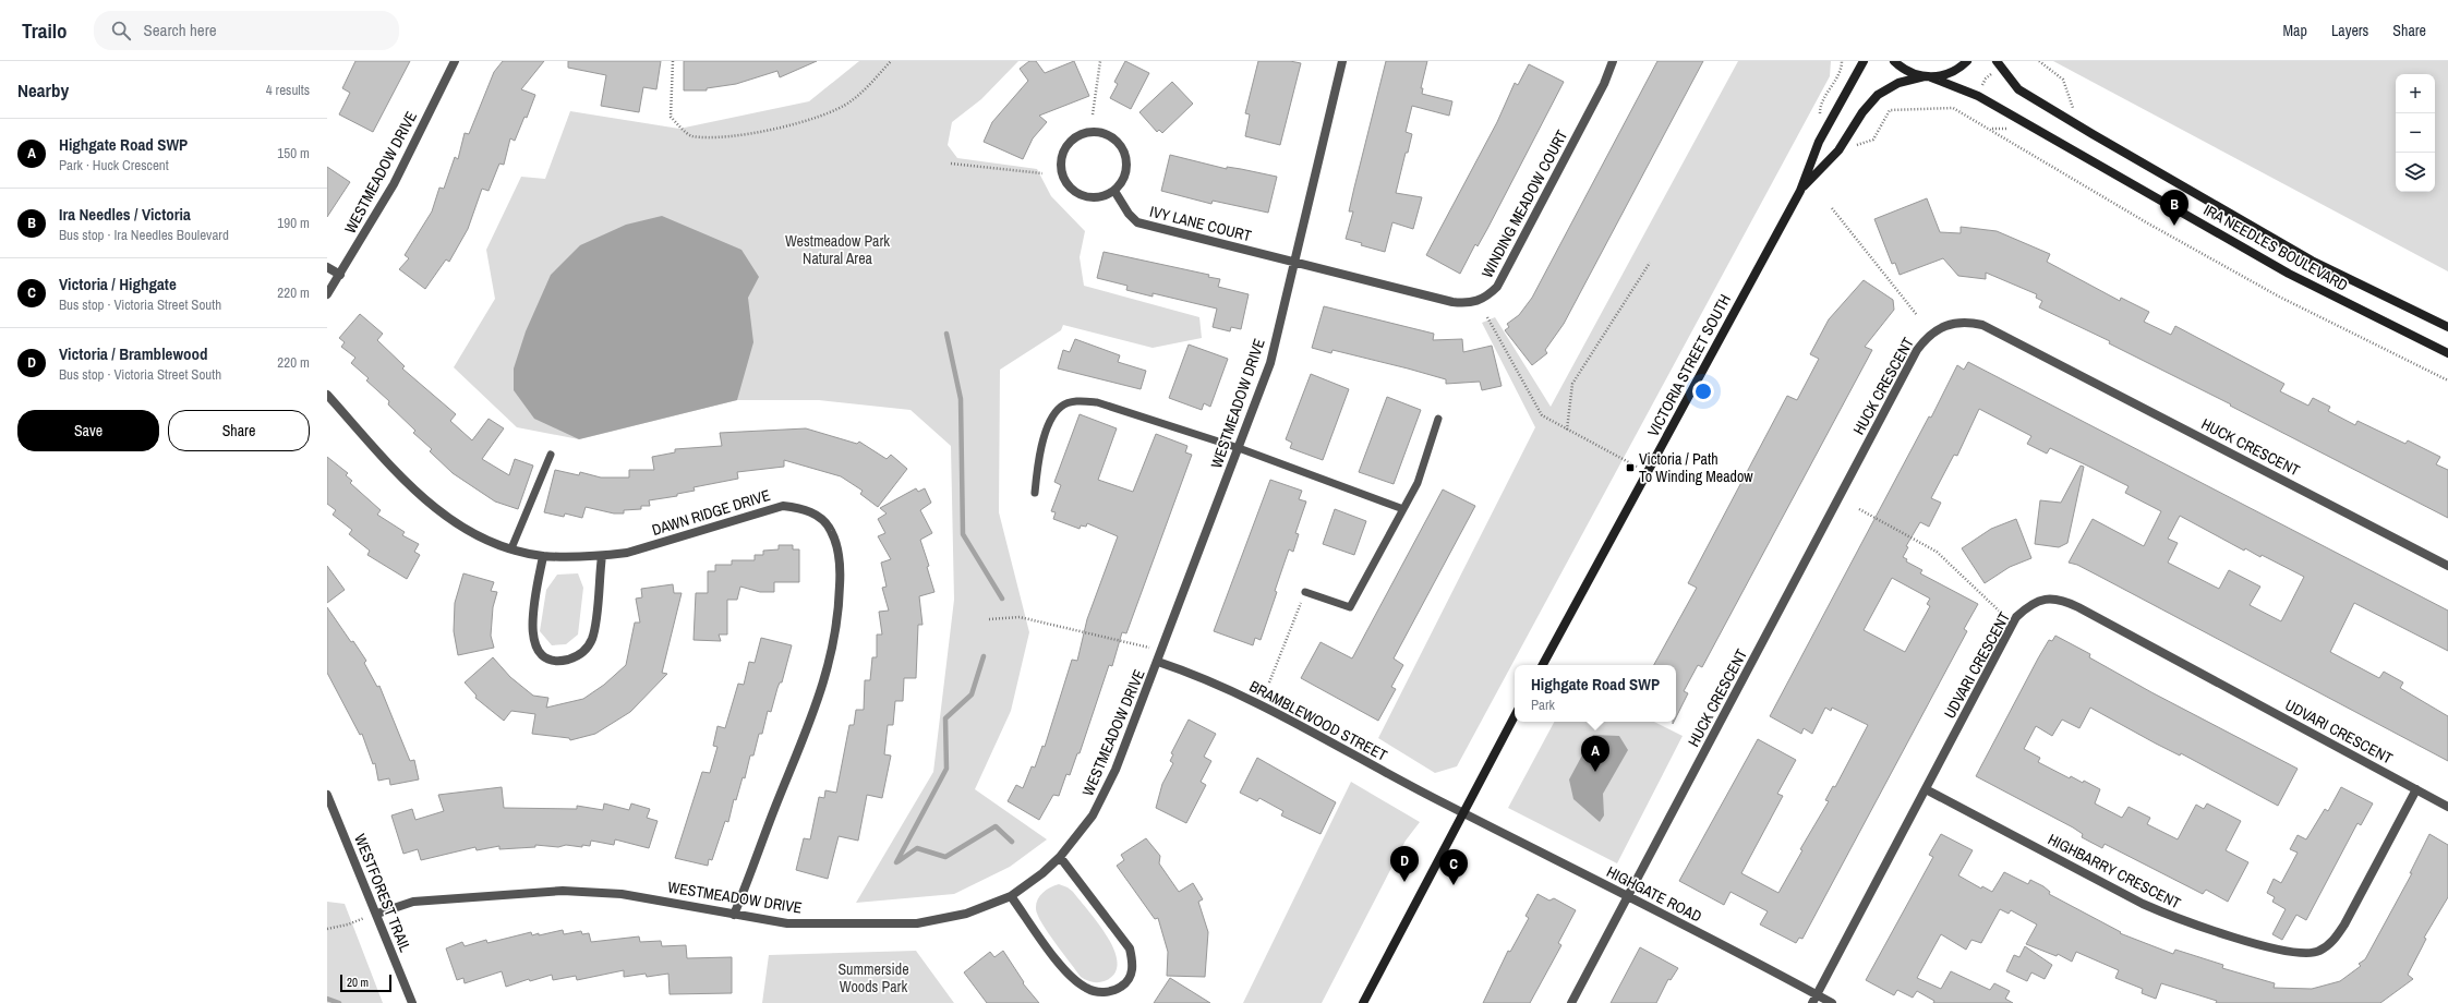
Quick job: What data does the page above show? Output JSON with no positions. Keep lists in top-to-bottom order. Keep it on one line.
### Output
{"streets":{"main road":["IRA NEEDLES BOULEVARD","VICTORIA STREET SOUTH"],"street":["WESTMEADOW DRIVE","WINDING MEADOW COURT","IVY LANE COURT","HUCK CRESCENT","DAWN RIDGE DRIVE","UDVARI CRESCENT","BRAMBLEWOOD STREET","HIGHBARRY CRESCENT","WESTFOREST TRAIL","HIGHGATE ROAD"]},"crossings":[["WESTMEADOW DRIVE","WINDING MEADOW COURT"],["WESTMEADOW DRIVE","IVY LANE COURT"],["WESTMEADOW DRIVE","DAWN RIDGE DRIVE"],["WESTMEADOW DRIVE","BRAMBLEWOOD STREET"],["WESTMEADOW DRIVE","WESTFOREST TRAIL"],["WINDING MEADOW COURT","IVY LANE COURT"],["IRA NEEDLES BOULEVARD","VICTORIA STREET SOUTH"],["HUCK CRESCENT","HIGHGATE ROAD"],["UDVARI CRESCENT","HIGHBARRY CRESCENT"],["UDVARI CRESCENT","HIGHGATE ROAD"],["BRAMBLEWOOD STREET","HIGHGATE ROAD"]],"parks":["Westmeadow Park Natural Area","Summerside Woods Park"],"places":{"transit":["Victoria / Path To Winding Meadow"]},"scale_bar":"20 m","page":{"header":"Trailo","search":"Search here","nav":["Map","Layers","Share"],"heading":["Nearby","4 results"],"map_buttons":["+","−"],"list":[{"mark":"A","name":"Highgate Road SWP","note":"Park · Huck Crescent","value":"150 m"},{"mark":"B","name":"Ira Needles / Victoria","note":"Bus stop · Ira Needles Boulevard","value":"190 m"},{"mark":"C","name":"Victoria / Highgate","note":"Bus stop · Victoria Street South","value":"220 m"},{"mark":"D","name":"Victoria / Bramblewood","note":"Bus stop · Victoria Street South","value":"220 m"}],"pins":["B","A","D","C"],"buttons":["Save","Share"],"popup":["Highgate Road SWP","Park"],"scale":"20 m"}}
